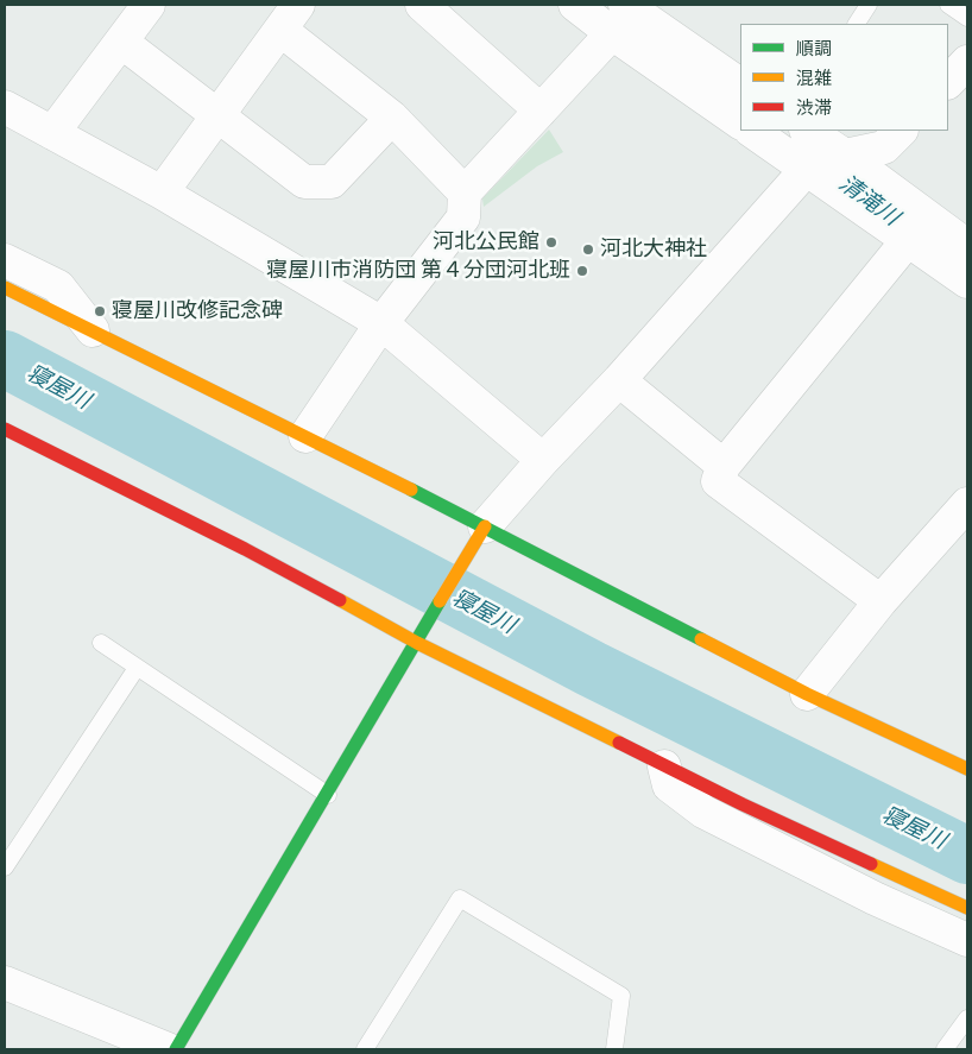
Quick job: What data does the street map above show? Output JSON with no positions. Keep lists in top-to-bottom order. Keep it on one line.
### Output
{"water":["清滝川","寝屋川"],"places":["河北公民館","河北大神社","寝屋川市消防団 第４分団河北班","寝屋川改修記念碑"],"legend":["順調","混雑","渋滞"]}
